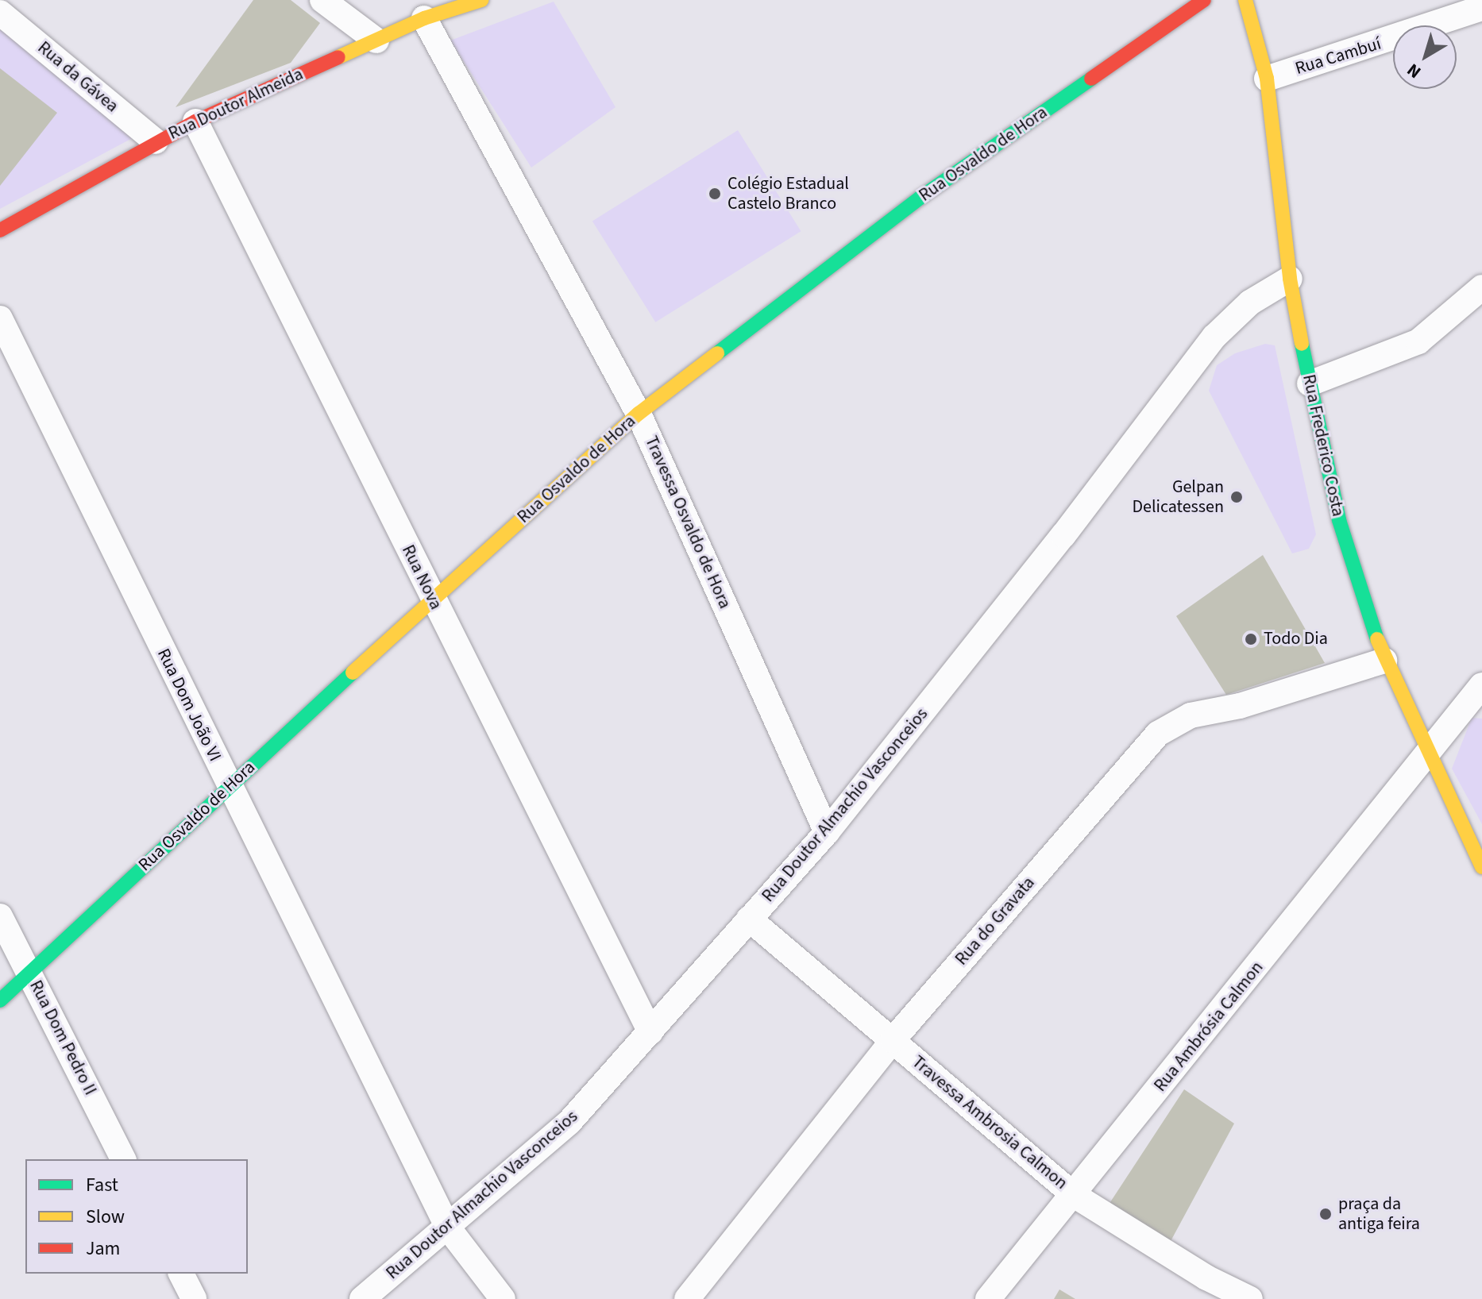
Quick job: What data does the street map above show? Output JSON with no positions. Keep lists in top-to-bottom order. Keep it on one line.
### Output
{"streets":{"street":["Rua Cambuí","Rua da Gávea","Rua Doutor Almeida","Rua Osvaldo de Hora","Rua Frederico Costa","Travessa Osvaldo de Hora","Rua Nova","Rua Dom João VI","Rua Doutor Almachio Vasconceios","Rua do Gravata","Rua Ambrósia Calmon","Rua Dom Pedro II","Travessa Ambrosia Calmon"]},"crossings":[["Rua Cambuí","Rua Frederico Costa"],["Rua da Gávea","Rua Doutor Almeida"],["Rua Doutor Almeida","Travessa Osvaldo de Hora"],["Rua Doutor Almeida","Rua Nova"],["Rua Osvaldo de Hora","Travessa Osvaldo de Hora"],["Rua Osvaldo de Hora","Rua Nova"],["Rua Osvaldo de Hora","Rua Dom João VI"],["Rua Osvaldo de Hora","Rua Dom Pedro II"],["Rua Frederico Costa","Rua Doutor Almachio Vasconceios"],["Rua Frederico Costa","Rua do Gravata"],["Rua Frederico Costa","Rua Ambrósia Calmon"],["Travessa Osvaldo de Hora","Rua Doutor Almachio Vasconceios"],["Rua Nova","Rua Doutor Almachio Vasconceios"],["Rua Dom João VI","Rua Doutor Almachio Vasconceios"],["Rua Doutor Almachio Vasconceios","Travessa Ambrosia Calmon"],["Rua do Gravata","Travessa Ambrosia Calmon"],["Rua Ambrósia Calmon","Travessa Ambrosia Calmon"]],"places":["Colégio Estadual Castelo Branco","Gelpan Delicatessen","Todo Dia","praça da antiga feira"],"legend":["Fast","Slow","Jam"],"north":"bottom left"}
